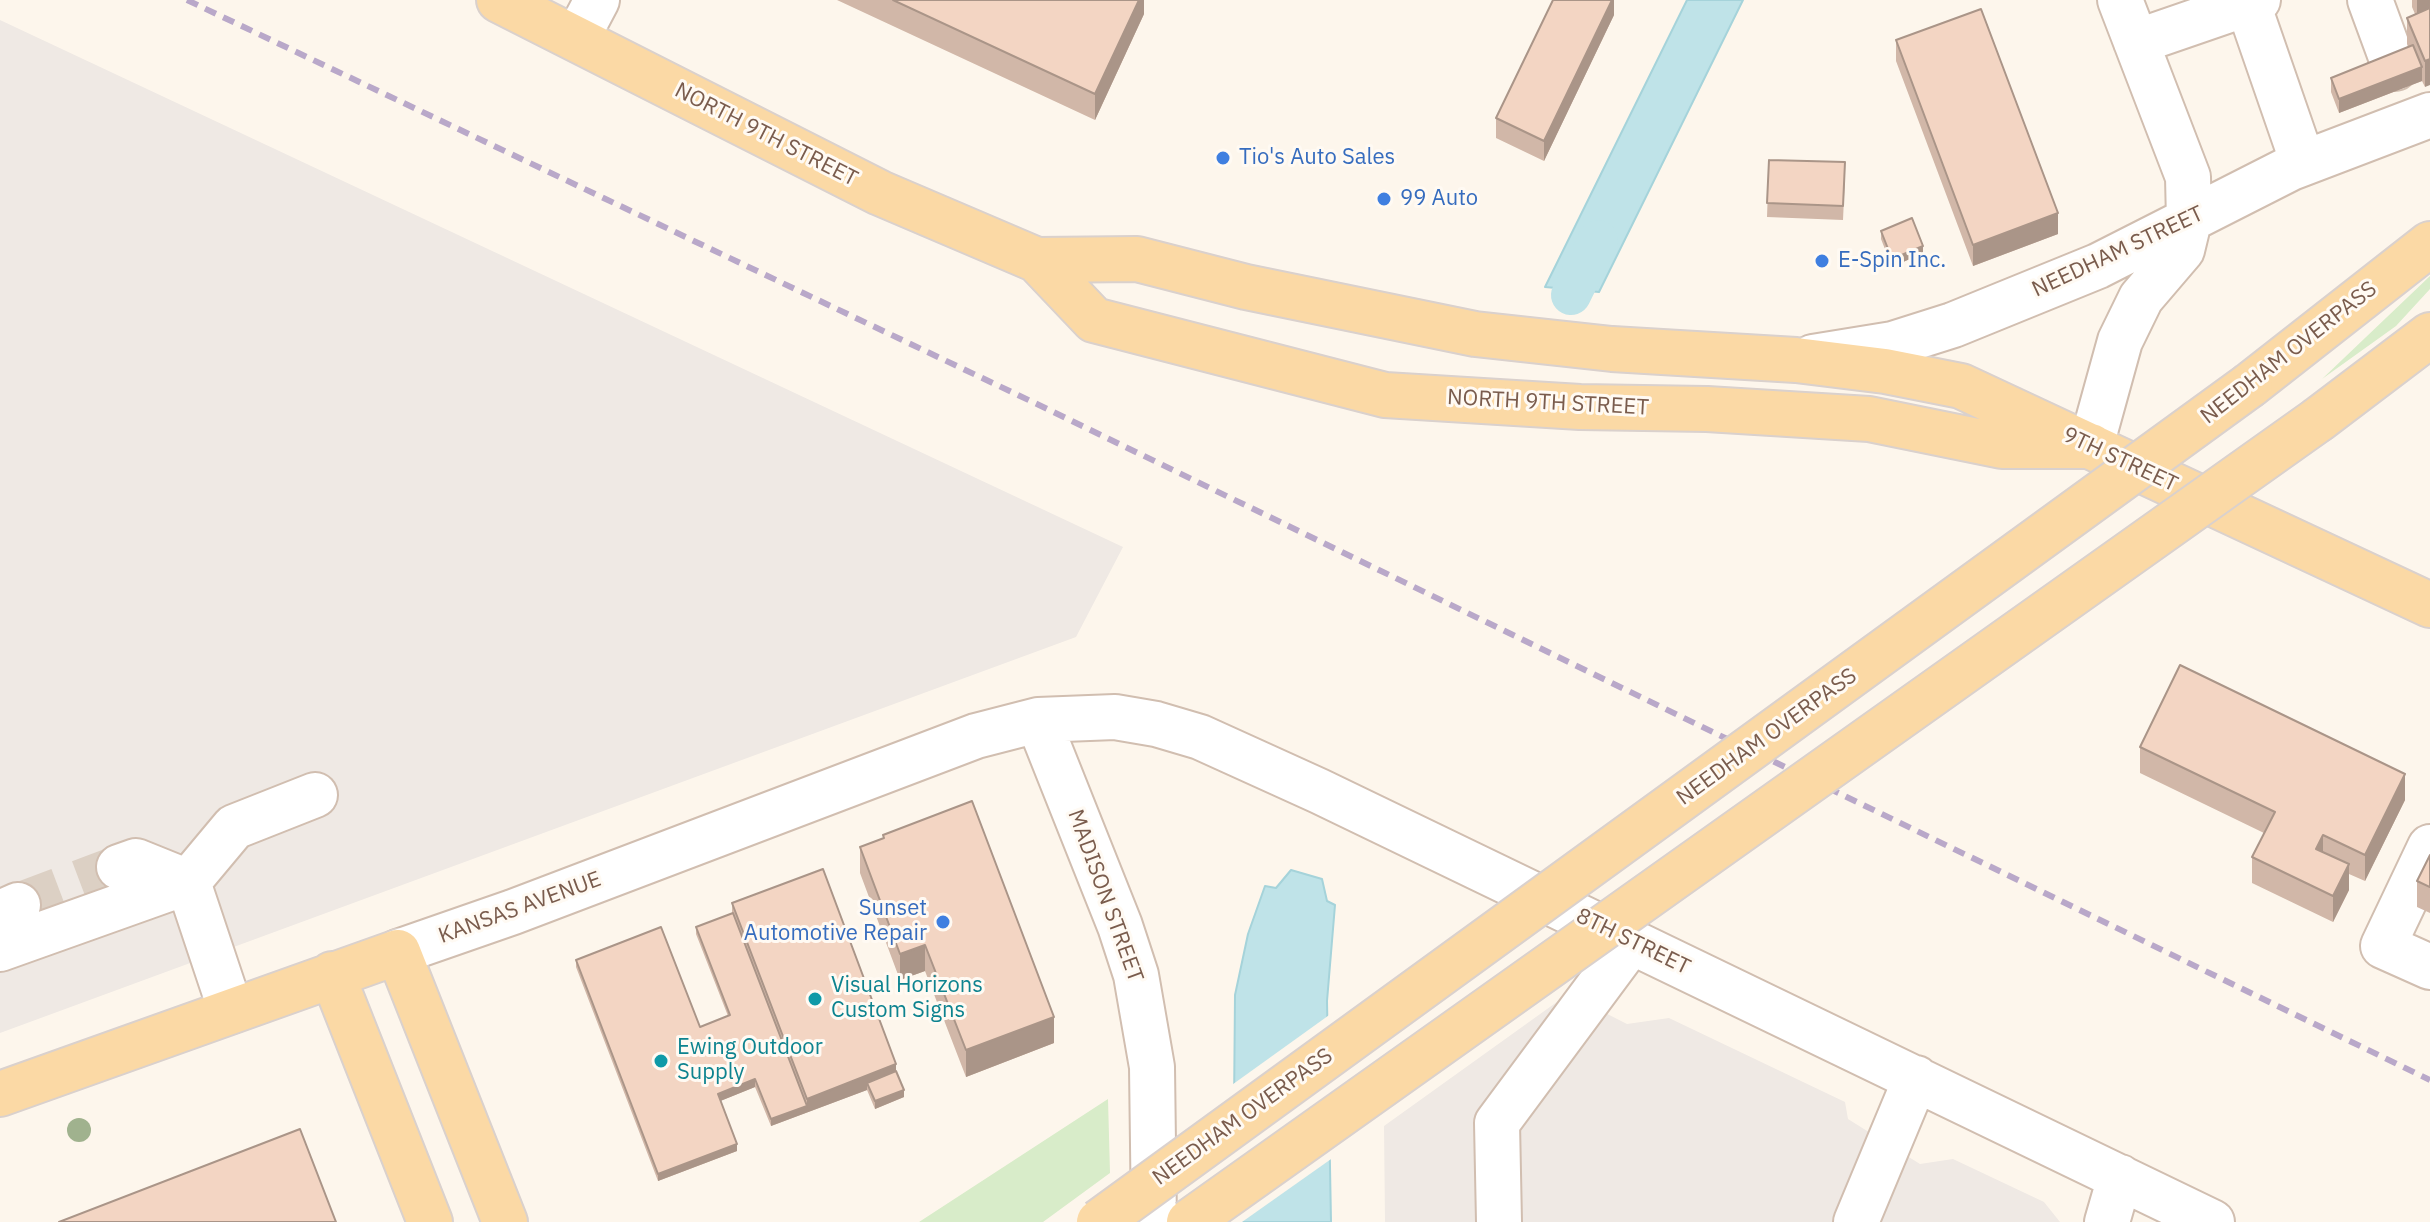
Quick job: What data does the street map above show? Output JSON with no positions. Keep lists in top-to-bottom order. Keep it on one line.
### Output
{"streets":{"main road":["NORTH 9TH STREET","NEEDHAM OVERPASS","9TH STREET","KANSAS AVENUE"],"street":["NEEDHAM STREET","MADISON STREET","8TH STREET"]},"crossings":[["NORTH 9TH STREET","NEEDHAM STREET"],["NORTH 9TH STREET","9TH STREET"],["NEEDHAM STREET","9TH STREET"],["MADISON STREET","KANSAS AVENUE"],["MADISON STREET","8TH STREET"],["KANSAS AVENUE","8TH STREET"]],"places":["Tio's Auto Sales","99 Auto","E-Spin Inc.","Sunset Automotive Repair","Visual Horizons Custom Signs","Ewing Outdoor Supply"]}
